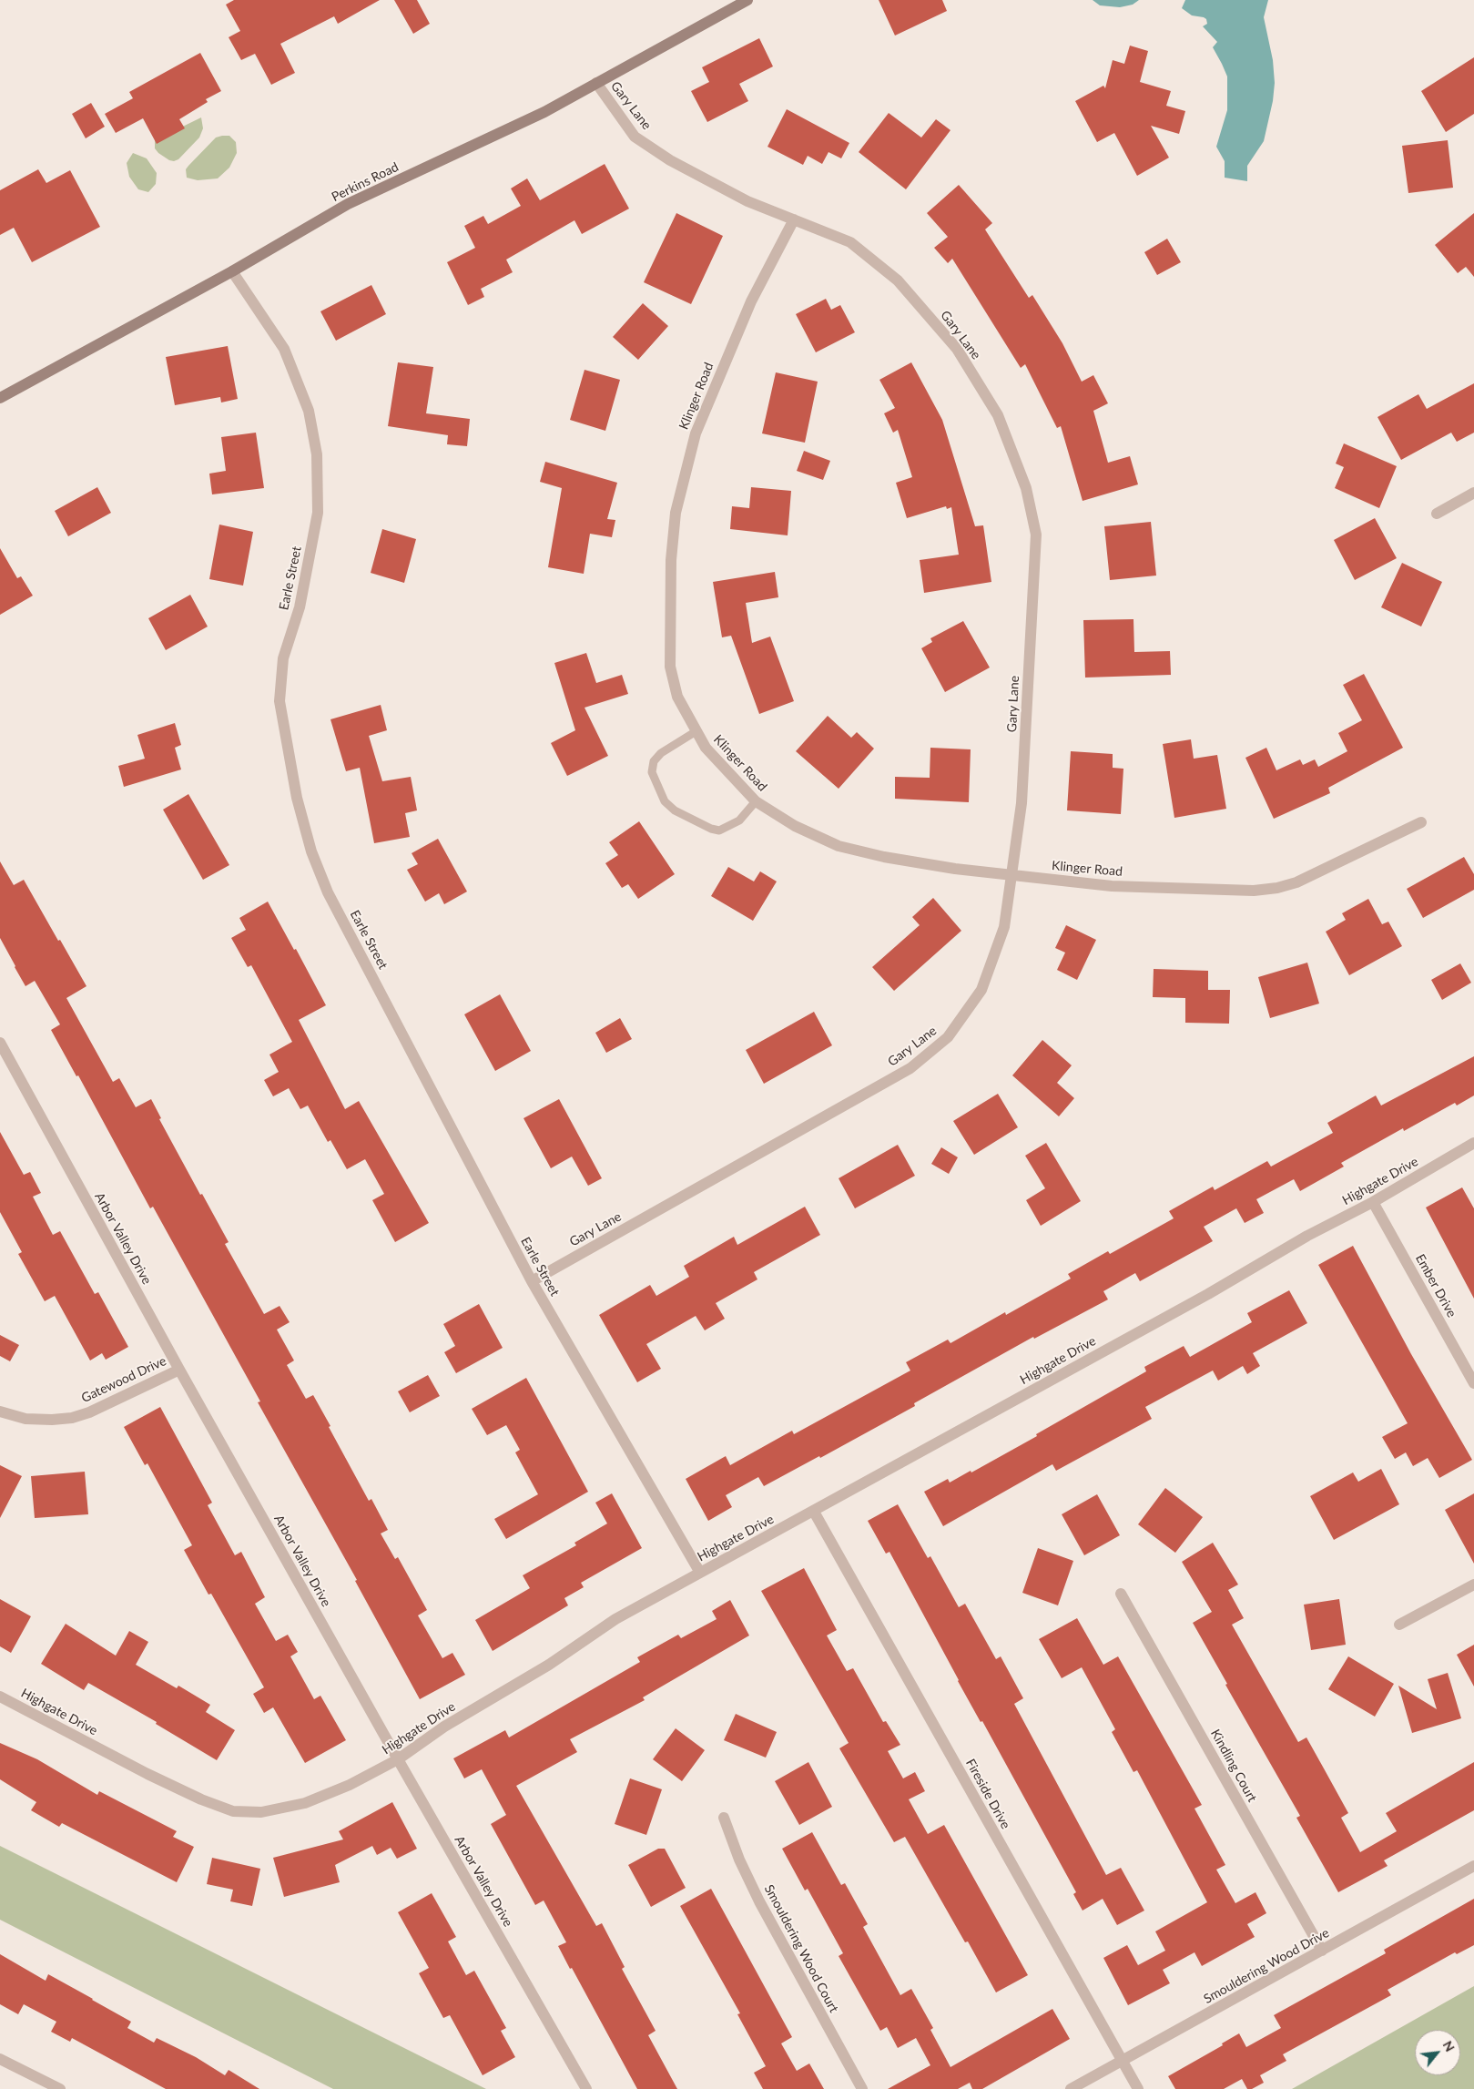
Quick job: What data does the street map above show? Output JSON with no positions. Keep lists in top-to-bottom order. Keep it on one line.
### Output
{"streets":{"main road":["Perkins Road"],"street":["Gary Lane","Klinger Road","Earle Street","Highgate Drive","Arbor Valley Drive","Ember Drive","Gatewood Drive","Kindling Court","Fireside Drive","Smouldering Wood Court","Smouldering Wood Drive"]},"crossings":[["Gary Lane","Perkins Road"],["Gary Lane","Klinger Road"],["Gary Lane","Earle Street"],["Perkins Road","Earle Street"],["Earle Street","Highgate Drive"],["Highgate Drive","Arbor Valley Drive"],["Highgate Drive","Ember Drive"],["Highgate Drive","Fireside Drive"],["Arbor Valley Drive","Gatewood Drive"],["Kindling Court","Smouldering Wood Drive"],["Fireside Drive","Smouldering Wood Drive"]],"north":"top right"}
